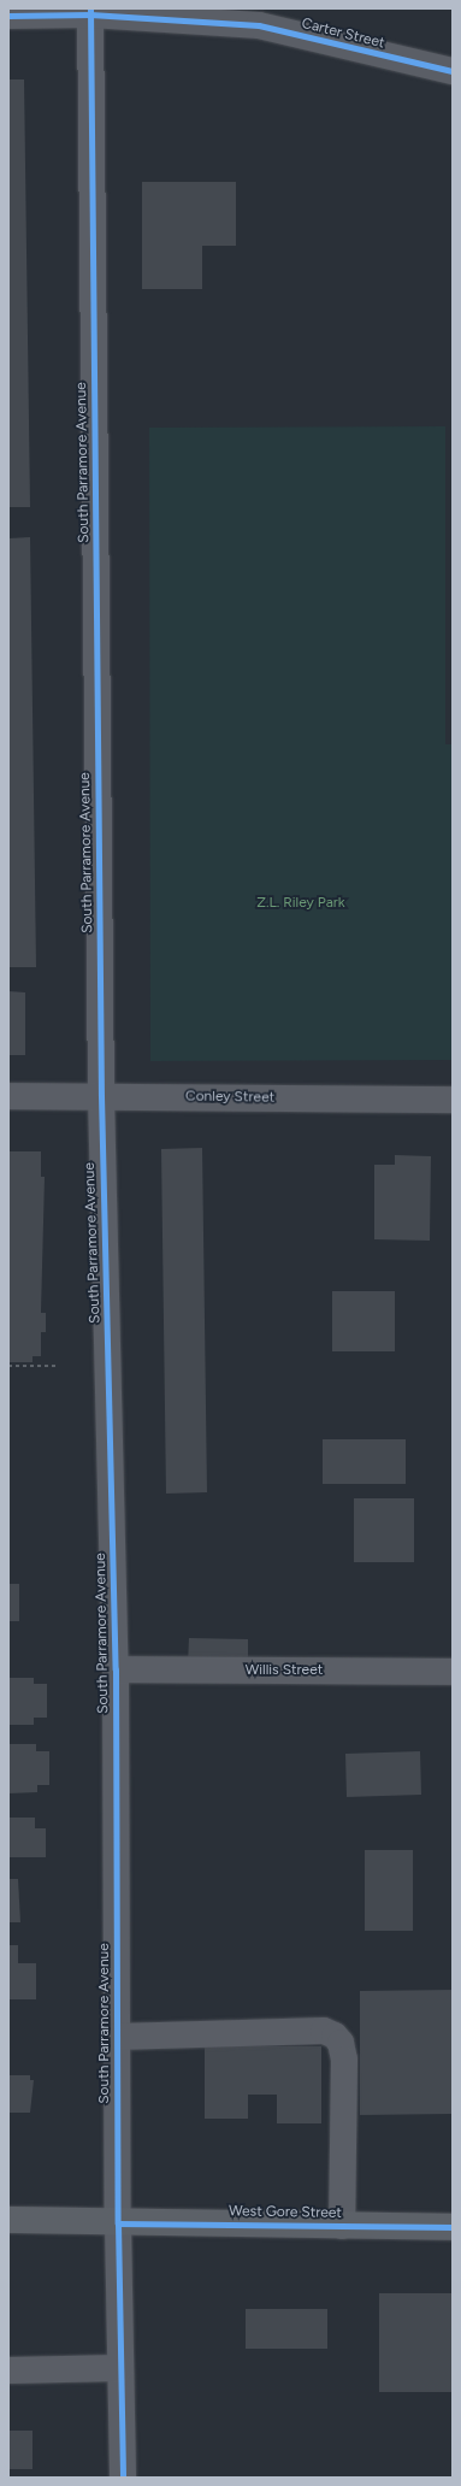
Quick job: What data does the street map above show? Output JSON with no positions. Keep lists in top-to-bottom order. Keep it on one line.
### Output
{"streets":{"main road":["West Gore Street"],"street":["Carter Street","South Parramore Avenue","Conley Street","Willis Street"]},"crossings":[["Carter Street","South Parramore Avenue"],["South Parramore Avenue","Conley Street"],["South Parramore Avenue","Willis Street"],["South Parramore Avenue","West Gore Street"]],"parks":["Z.L. Riley Park"]}
